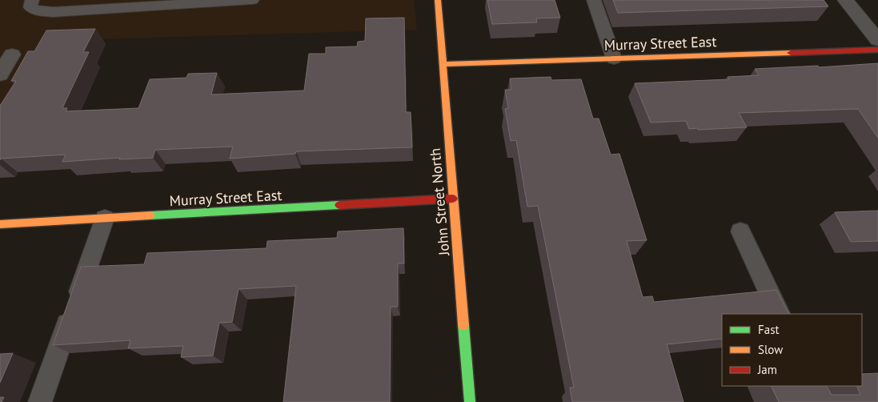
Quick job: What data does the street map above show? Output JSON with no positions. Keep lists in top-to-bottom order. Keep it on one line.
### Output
{"streets":{"street":["Murray Street East","John Street North"]},"crossings":[["Murray Street East","John Street North"]],"legend":["Fast","Slow","Jam"]}
